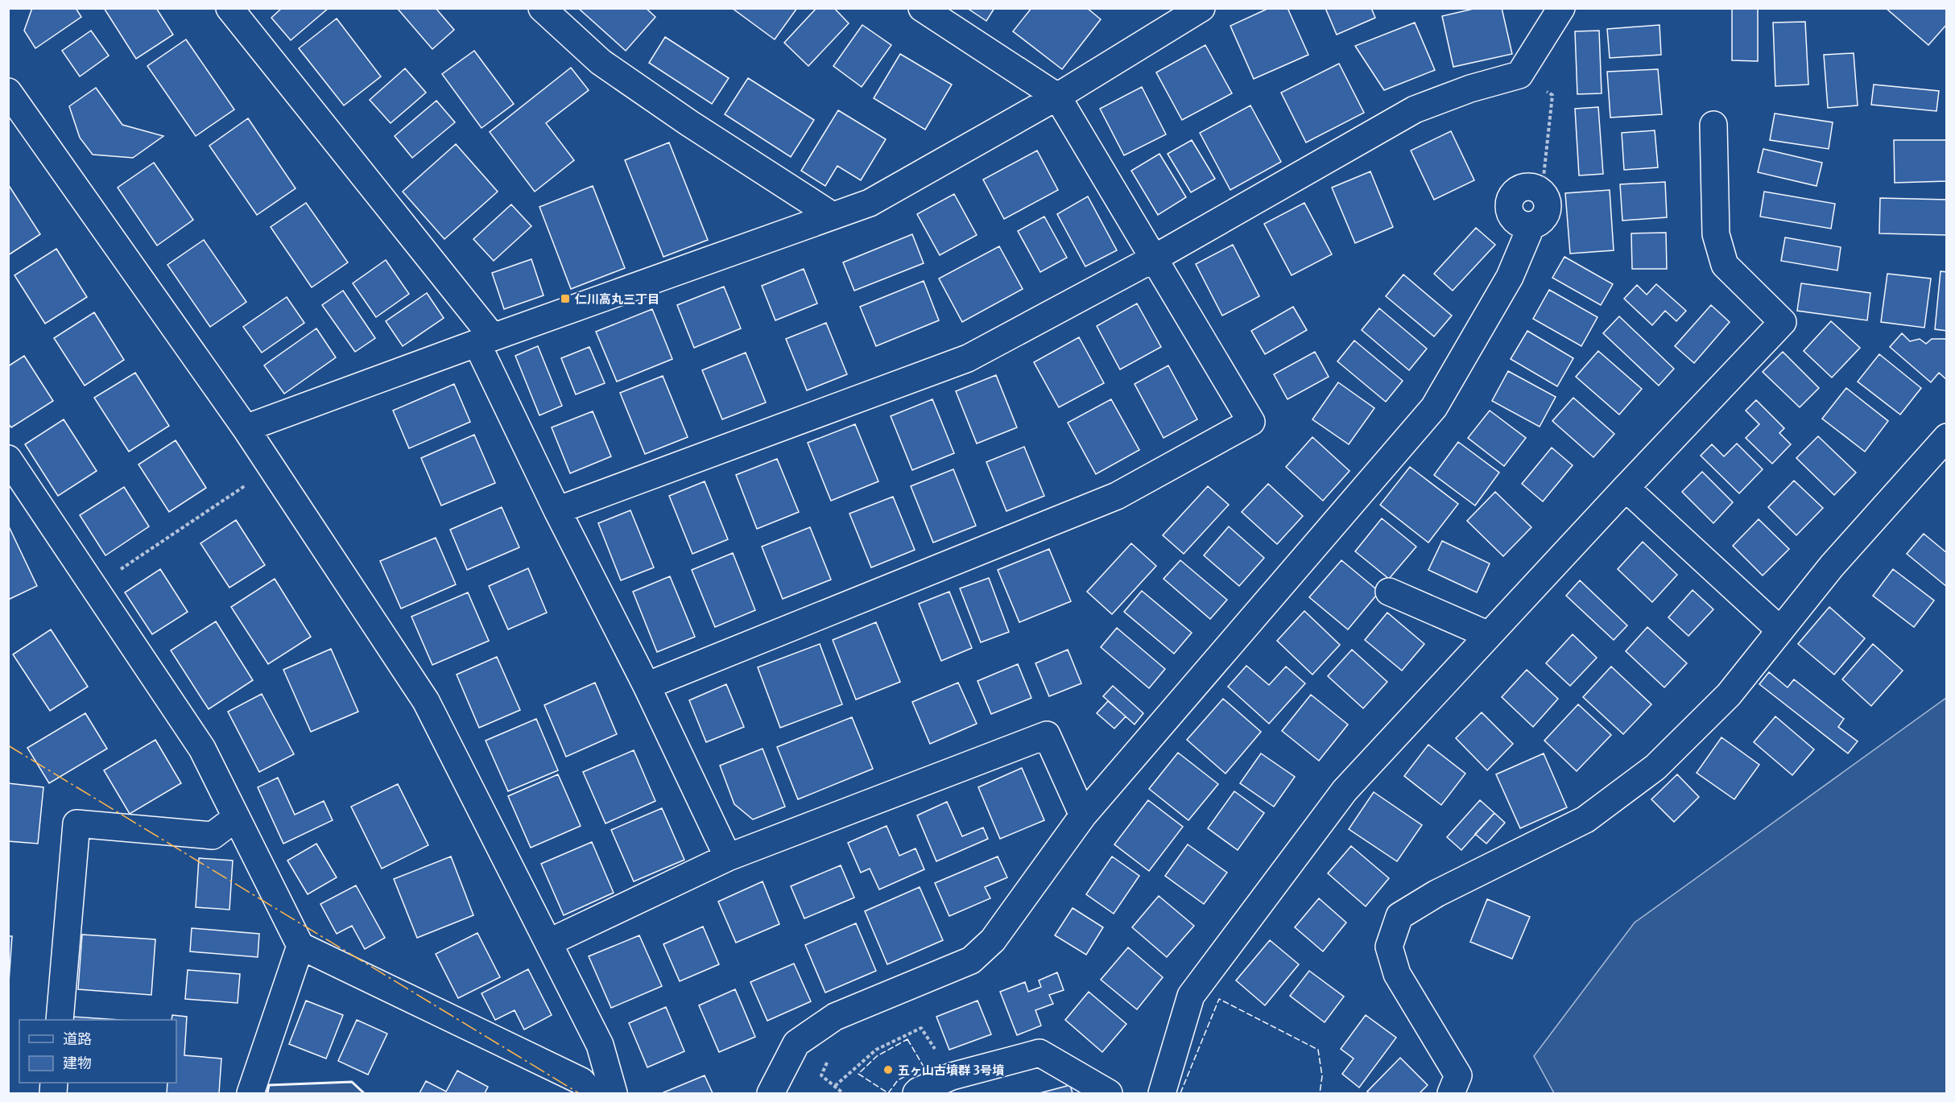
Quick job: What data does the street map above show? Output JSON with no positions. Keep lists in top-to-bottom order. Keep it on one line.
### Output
{"places":{"transit":["仁川高丸三丁目"],"other":["五ヶ山古墳群 3号墳"]},"legend":["道路","建物"]}
